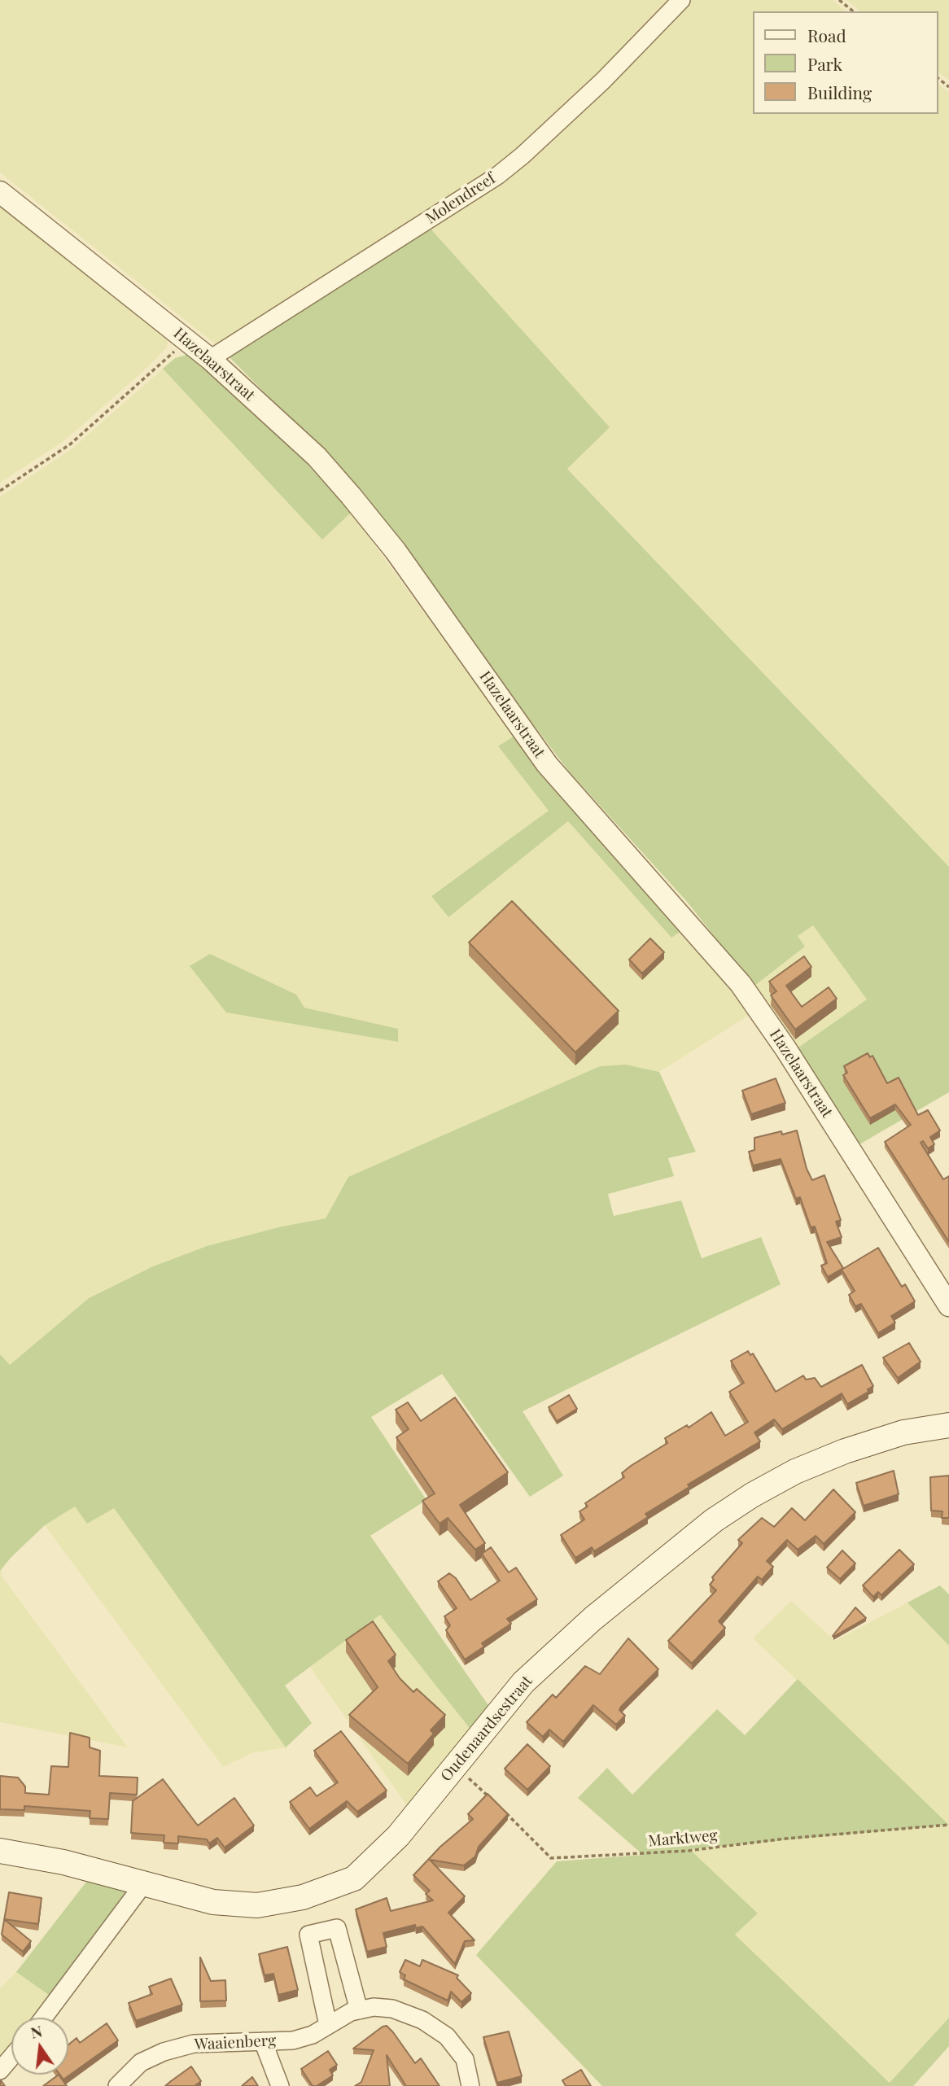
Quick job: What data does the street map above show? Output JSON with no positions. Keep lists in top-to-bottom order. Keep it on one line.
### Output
{"streets":{"main road":["Oudenaardsestraat"],"street":["Molendreef","Hazelaarstraat","Waaienberg"],"path":["Marktweg"]},"crossings":[["Molendreef","Hazelaarstraat"]],"legend":["Road","Park","Building"],"north":"top"}
